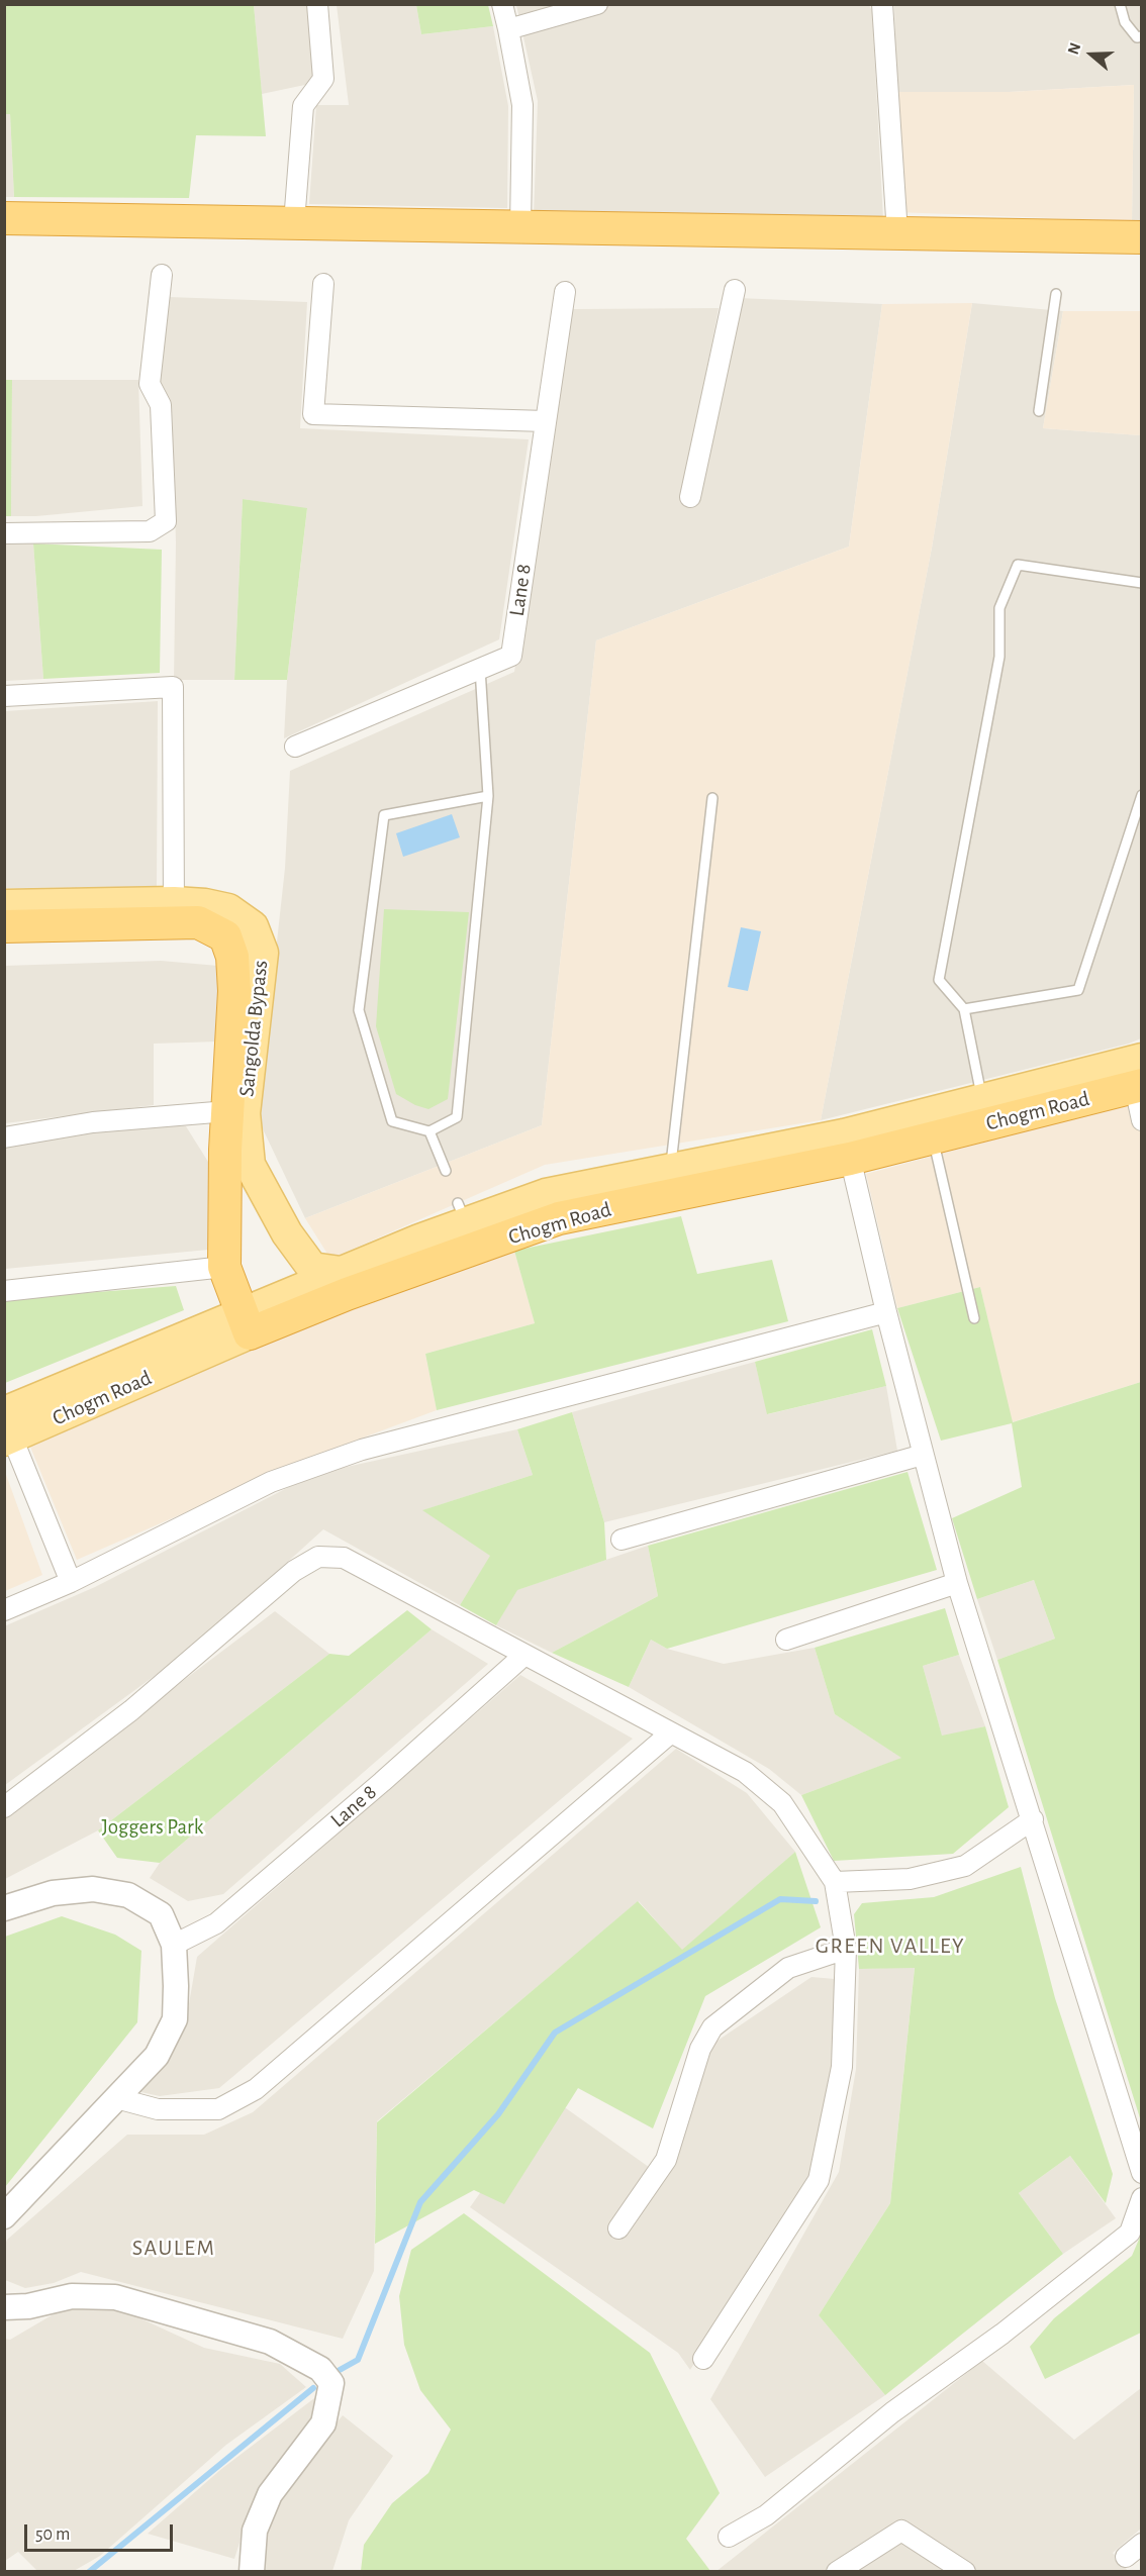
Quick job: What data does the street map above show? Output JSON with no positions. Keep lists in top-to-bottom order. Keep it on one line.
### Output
{"streets":{"highway":["Sangolda Bypass","Chogm Road"],"street":["Lane 8"]},"crossings":[["Sangolda Bypass","Chogm Road"]],"districts":["GREEN VALLEY","SAULEM"],"parks":["Joggers Park"],"scale_bar":"50 m","north":"left"}
